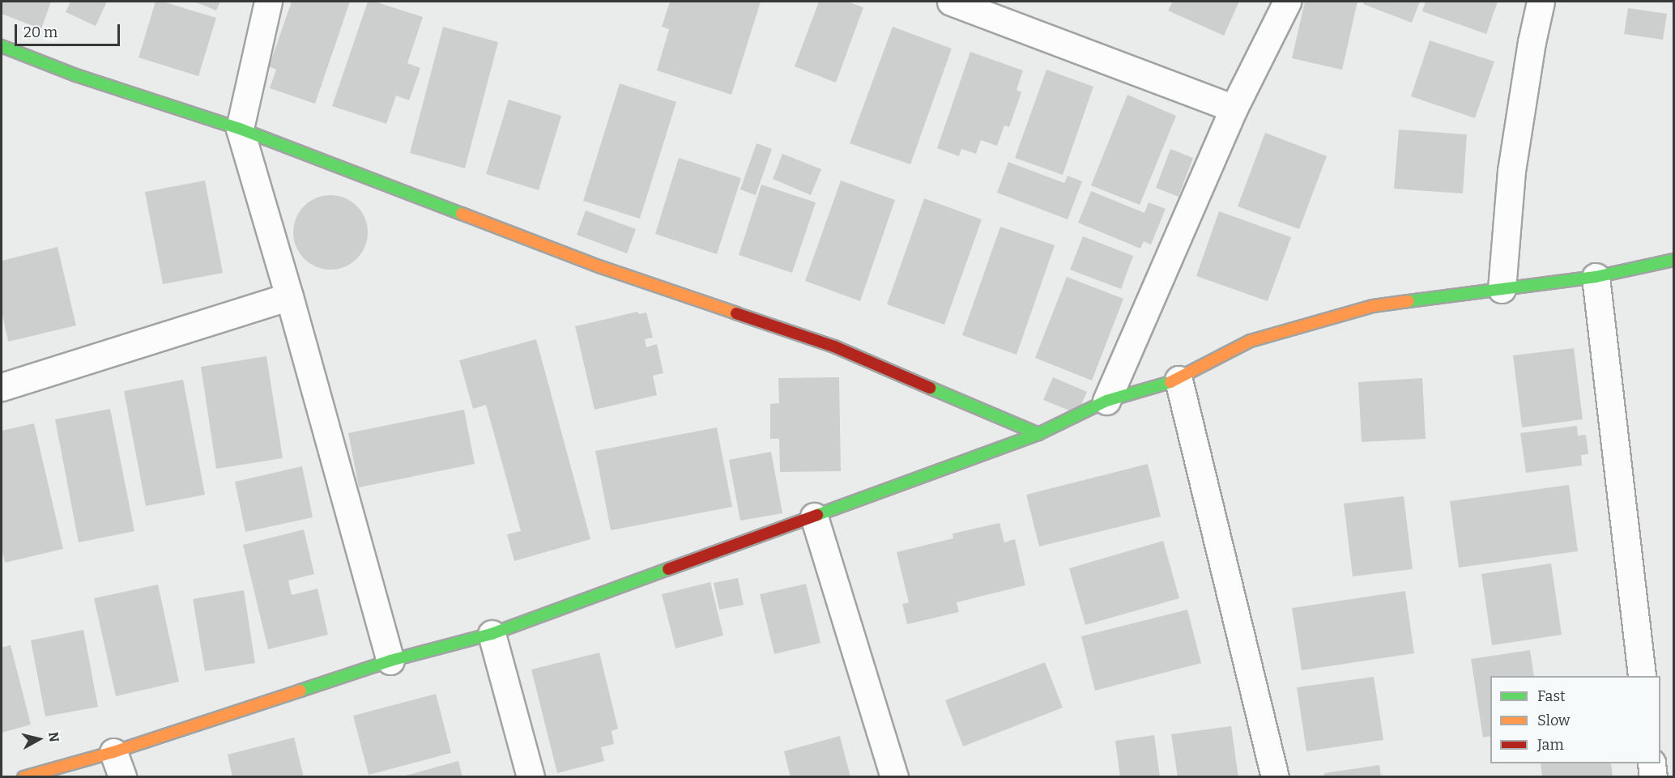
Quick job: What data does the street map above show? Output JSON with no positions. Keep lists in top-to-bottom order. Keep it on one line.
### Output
{"legend":["Fast","Slow","Jam"],"scale_bar":"20 m","north":"right"}
